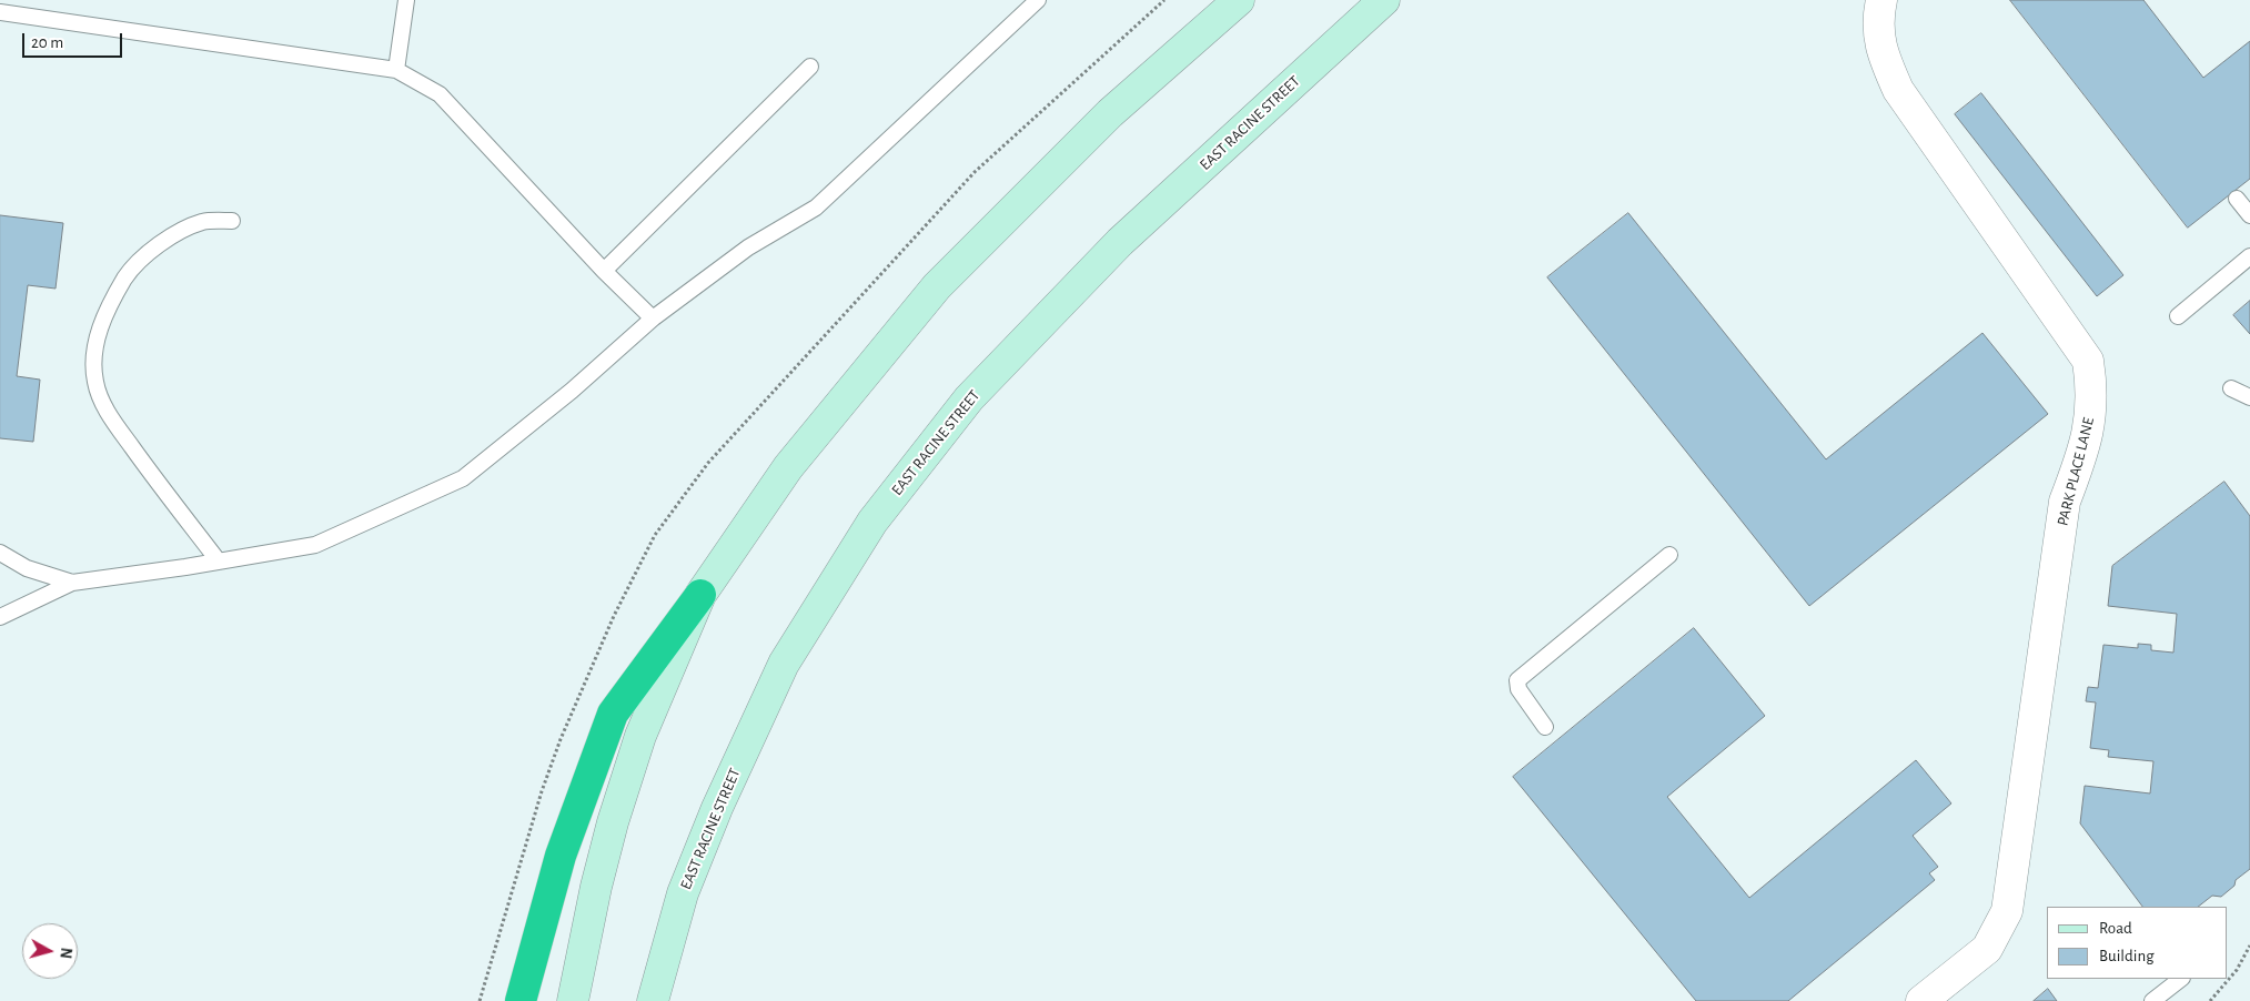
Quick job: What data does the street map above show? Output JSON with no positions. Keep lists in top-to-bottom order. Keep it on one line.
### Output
{"streets":{"main road":["EAST RACINE STREET"],"street":["PARK PLACE LANE"]},"legend":["Road","Building"],"scale_bar":"20 m","north":"right"}
